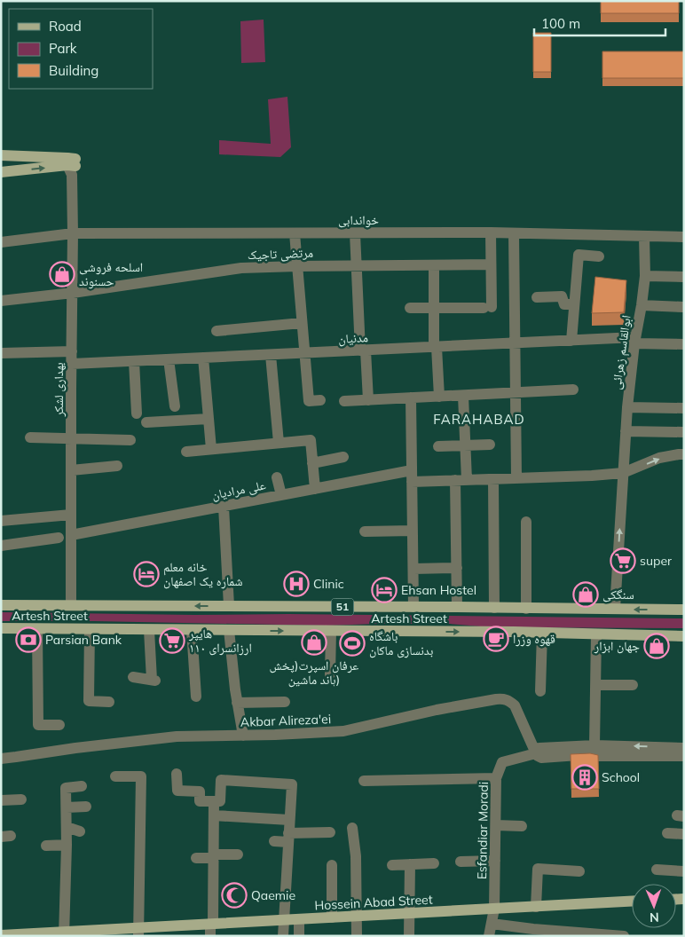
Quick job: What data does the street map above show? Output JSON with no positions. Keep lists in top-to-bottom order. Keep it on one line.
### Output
{"streets":{"main road":["51","Artesh Street","Hossein Abad Street"],"street":["خواندابی","مرتضی تاجیک","مدنیان","ابوالقاسم زهرائی","بهداری لشکر","علی مرادیان","Akbar Alireza'ei","Esfandiar Moradi"]},"crossings":[["خواندابی","ابوالقاسم زهرائی"],["خواندابی","بهداری لشکر"],["مرتضی تاجیک","بهداری لشکر"],["مدنیان","ابوالقاسم زهرائی"],["مدنیان","بهداری لشکر"],["ابوالقاسم زهرائی","علی مرادیان"],["ابوالقاسم زهرائی","Artesh Street"],["بهداری لشکر","علی مرادیان"],["بهداری لشکر","Artesh Street"],["Akbar Alireza'ei","Esfandiar Moradi"],["Esfandiar Moradi","Hossein Abad Street"]],"districts":["FARAHABAD"],"places":{"shop":["اسلحه فروشی حسنوند","سنگکی","عرفان اسپرت(پخش باند ماشین)","جهان ابزار"],"supermarket":["super","هایپر ارزانسرای ۱۱۰"],"hotel":["خانه معلم شماره یک اصفهان","Ehsan Hostel"],"hospital":["Clinic"],"cafe":["قهوه وزرا"],"bank":["Parsian Bank"],"sports":["باشگاه بدنسازی ماکان"],"building":["School"],"mosque":["Qaemie"]},"legend":["Road","Park","Building"],"scale_bar":"100 m","north":"bottom"}
